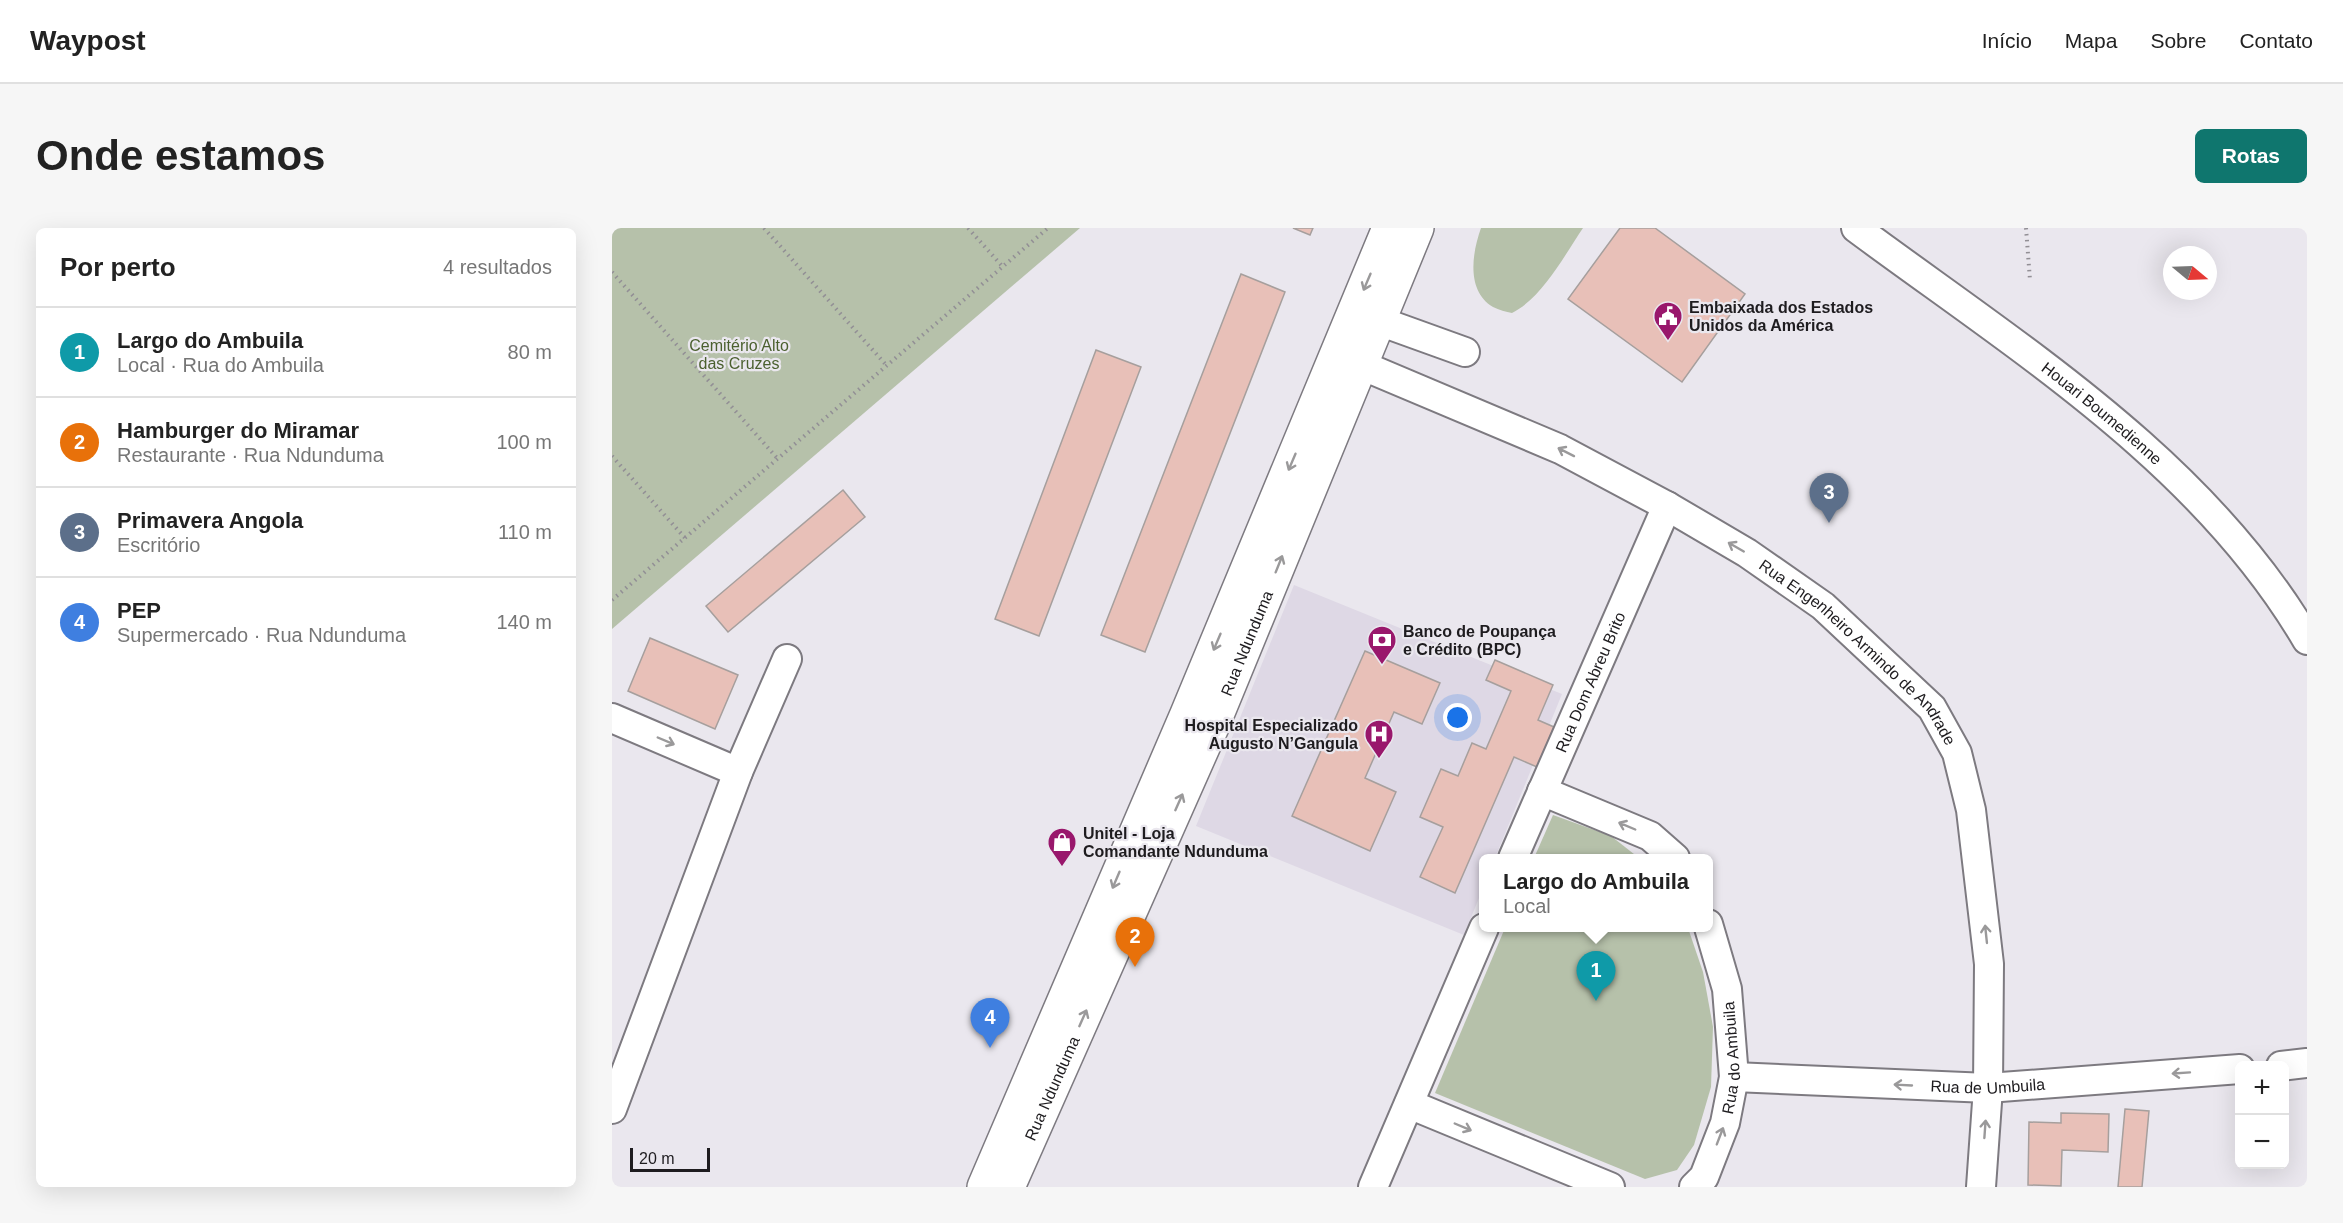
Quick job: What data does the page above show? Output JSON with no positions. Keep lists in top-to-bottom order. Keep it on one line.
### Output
{"streets":{"main road":["Rua Ndunduma"],"street":["Houari Boumedienne","Rua Engenheiro Armindo de Andrade","Rua Dom Abreu Brito","Rua do Ambuila","Rua de Umbuila"]},"crossings":[["Rua Ndunduma","Rua Engenheiro Armindo de Andrade"],["Rua Engenheiro Armindo de Andrade","Rua Dom Abreu Brito"],["Rua Engenheiro Armindo de Andrade","Rua de Umbuila"],["Rua do Ambuila","Rua de Umbuila"]],"one_way":["Rua Engenheiro Armindo de Andrade","Rua do Ambuila","Rua de Umbuila"],"parks":["Cemitério Alto das Cruzes"],"places":{"public building":["Embaixada dos Estados Unidos da América"],"bank":["Banco de Poupança e Crédito (BPC)"],"hospital":["Hospital Especializado Augusto N’Gangula"],"shop":["Unitel - Loja Comandante Ndunduma"]},"scale_bar":"20 m","north":"right","page":{"header":"Waypost","nav":["Início","Mapa","Sobre","Contato"],"buttons":"Rotas","title":"Onde estamos","heading":["Por perto","4 resultados"],"list":[{"mark":"1","name":"Largo do Ambuila","note":"Local · Rua do Ambuila","value":"80 m"},{"mark":"2","name":"Hamburger do Miramar","note":"Restaurante · Rua Ndunduma","value":"100 m"},{"mark":"3","name":"Primavera Angola","note":"Escritório","value":"110 m"},{"mark":"4","name":"PEP","note":"Supermercado · Rua Ndunduma","value":"140 m"}],"pins":["3","2","1","4"],"popup":["Largo do Ambuila","Local"],"map_buttons":["+","−"],"scale":"20 m"}}
